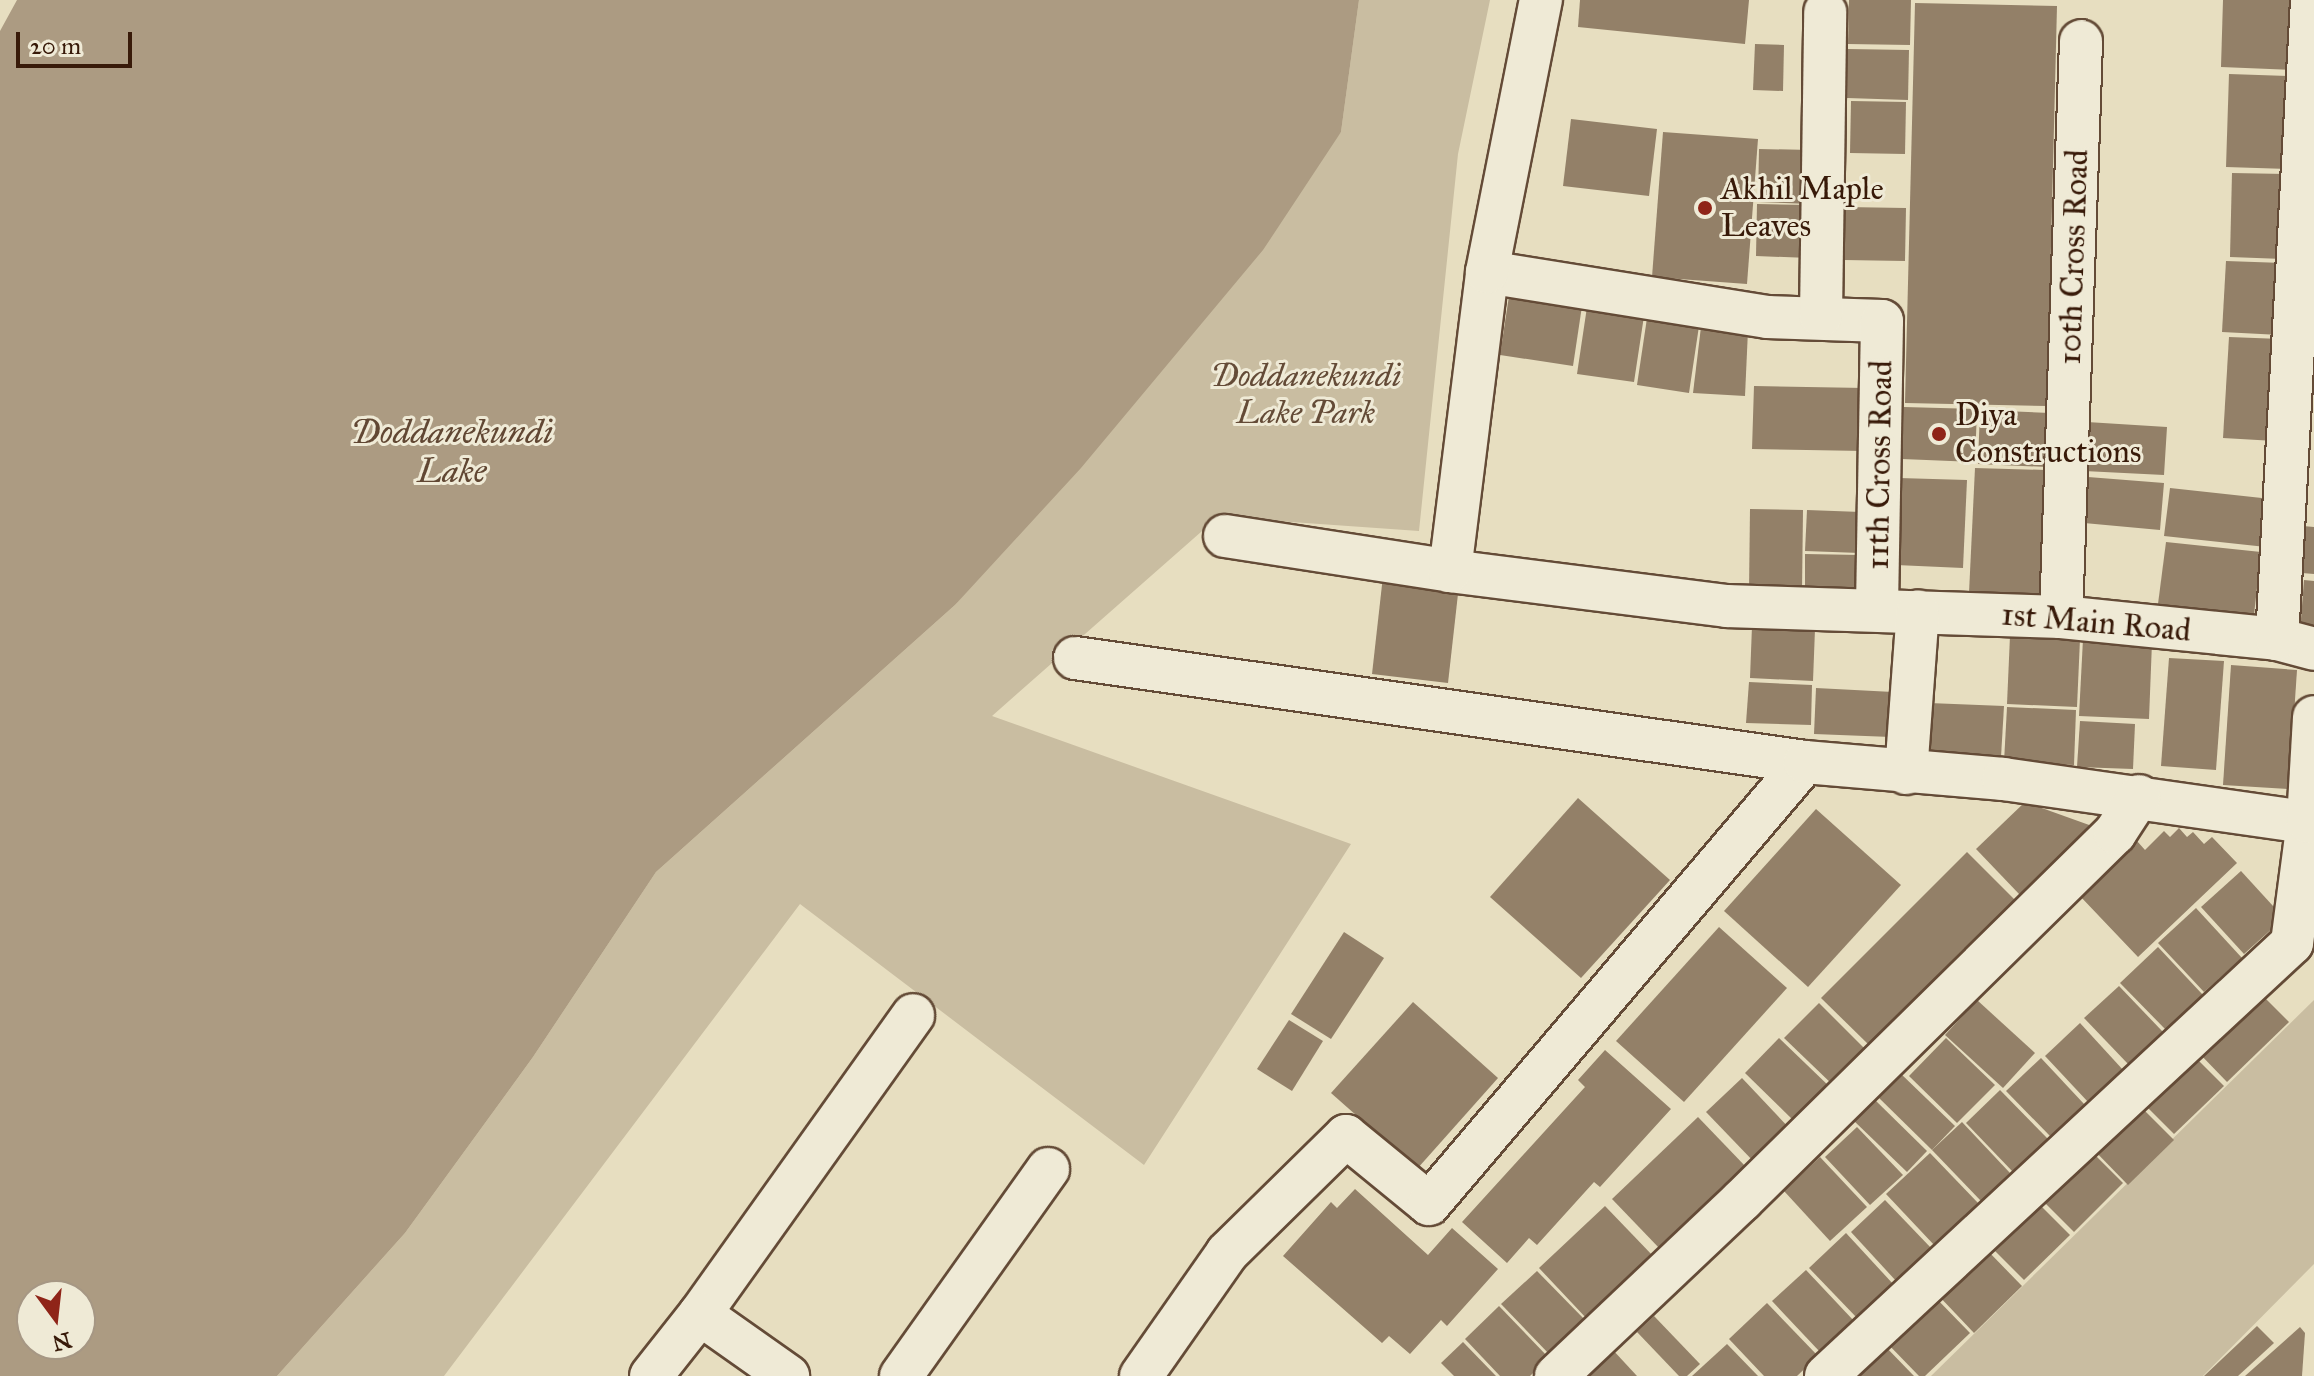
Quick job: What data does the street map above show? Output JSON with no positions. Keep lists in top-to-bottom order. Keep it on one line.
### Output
{"streets":{"street":["10th Cross Road","11th Cross Road","1st Main Road"]},"crossings":[["10th Cross Road","1st Main Road"],["11th Cross Road","1st Main Road"]],"water":["Doddanekundi Lake"],"parks":["Doddanekundi Lake Park"],"places":["Akhil Maple Leaves","Diya Constructions"],"scale_bar":"20 m","north":"bottom"}
